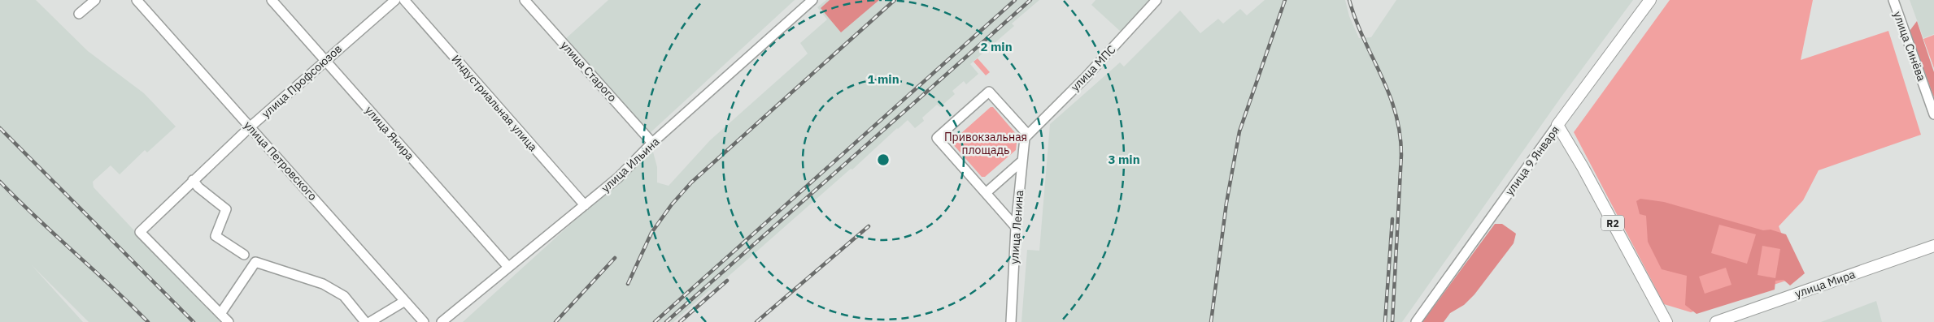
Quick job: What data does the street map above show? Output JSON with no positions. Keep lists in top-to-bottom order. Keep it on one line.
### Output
{"streets":{"main road":["улица 9 Января","R2","улица Мира"],"street":["улица Синёва","улица МПС","улица Старого","улица Профсоюзов","Индустриальная улица","улица Якира","улица Петровского","улица Ильина","улица Ленина"]},"crossings":[["улица МПС","улица Ленина"],["улица Старого","улица Ильина"],["улица Профсоюзов","улица Якира"],["улица Профсоюзов","улица Петровского"],["Индустриальная улица","улица Ильина"],["улица Якира","улица Ильина"],["улица 9 Января","R2"]],"parks":["Привокзальная площадь"],"rings":["2 min","1 min","3 min"]}
